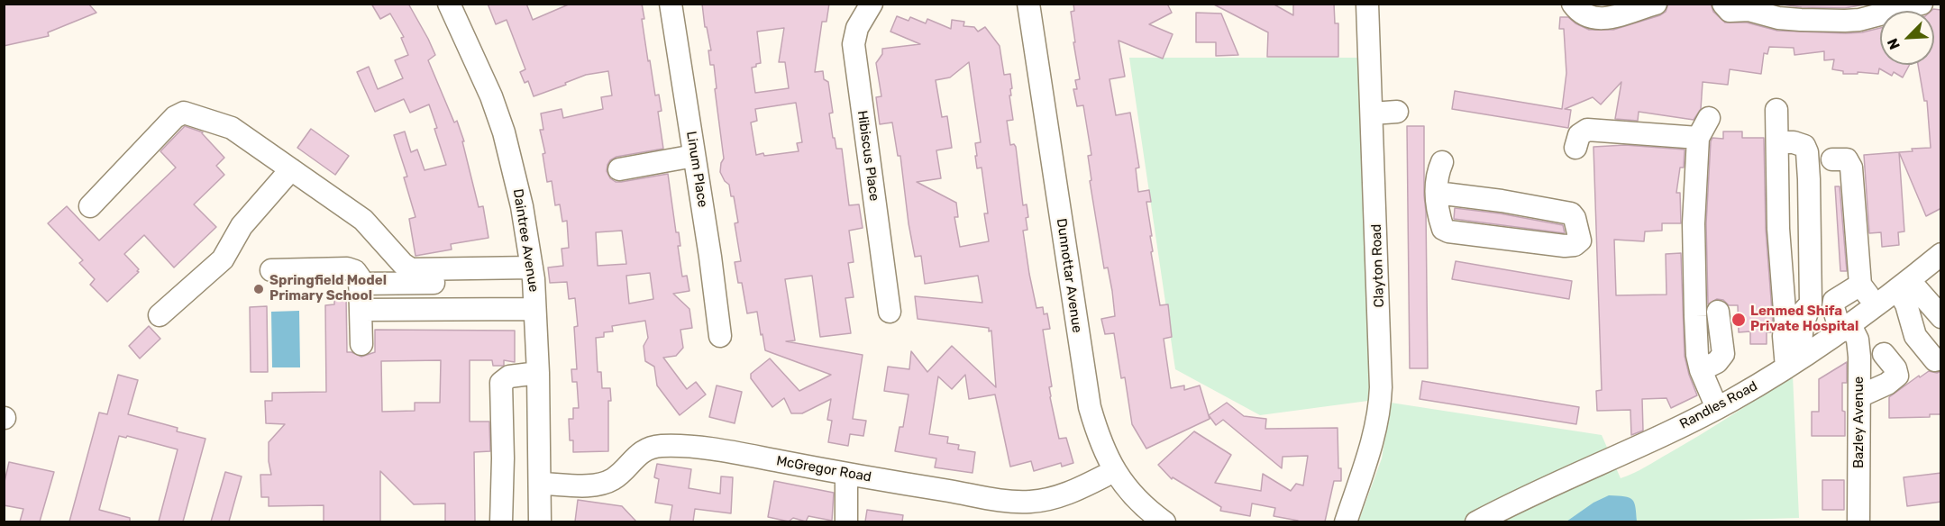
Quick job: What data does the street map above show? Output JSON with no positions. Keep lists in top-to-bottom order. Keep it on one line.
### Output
{"streets":{"street":["Hibiscus Place","Linum Place","Daintree Avenue","Clayton Road","Dunnottar Avenue","Randles Road","Bazley Avenue","McGregor Road"]},"crossings":[["Daintree Avenue","McGregor Road"],["Dunnottar Avenue","McGregor Road"],["Randles Road","Bazley Avenue"]],"places":["Springfield Model Primary School","Lenmed Shifa Private Hospital"],"north":"bottom left"}
